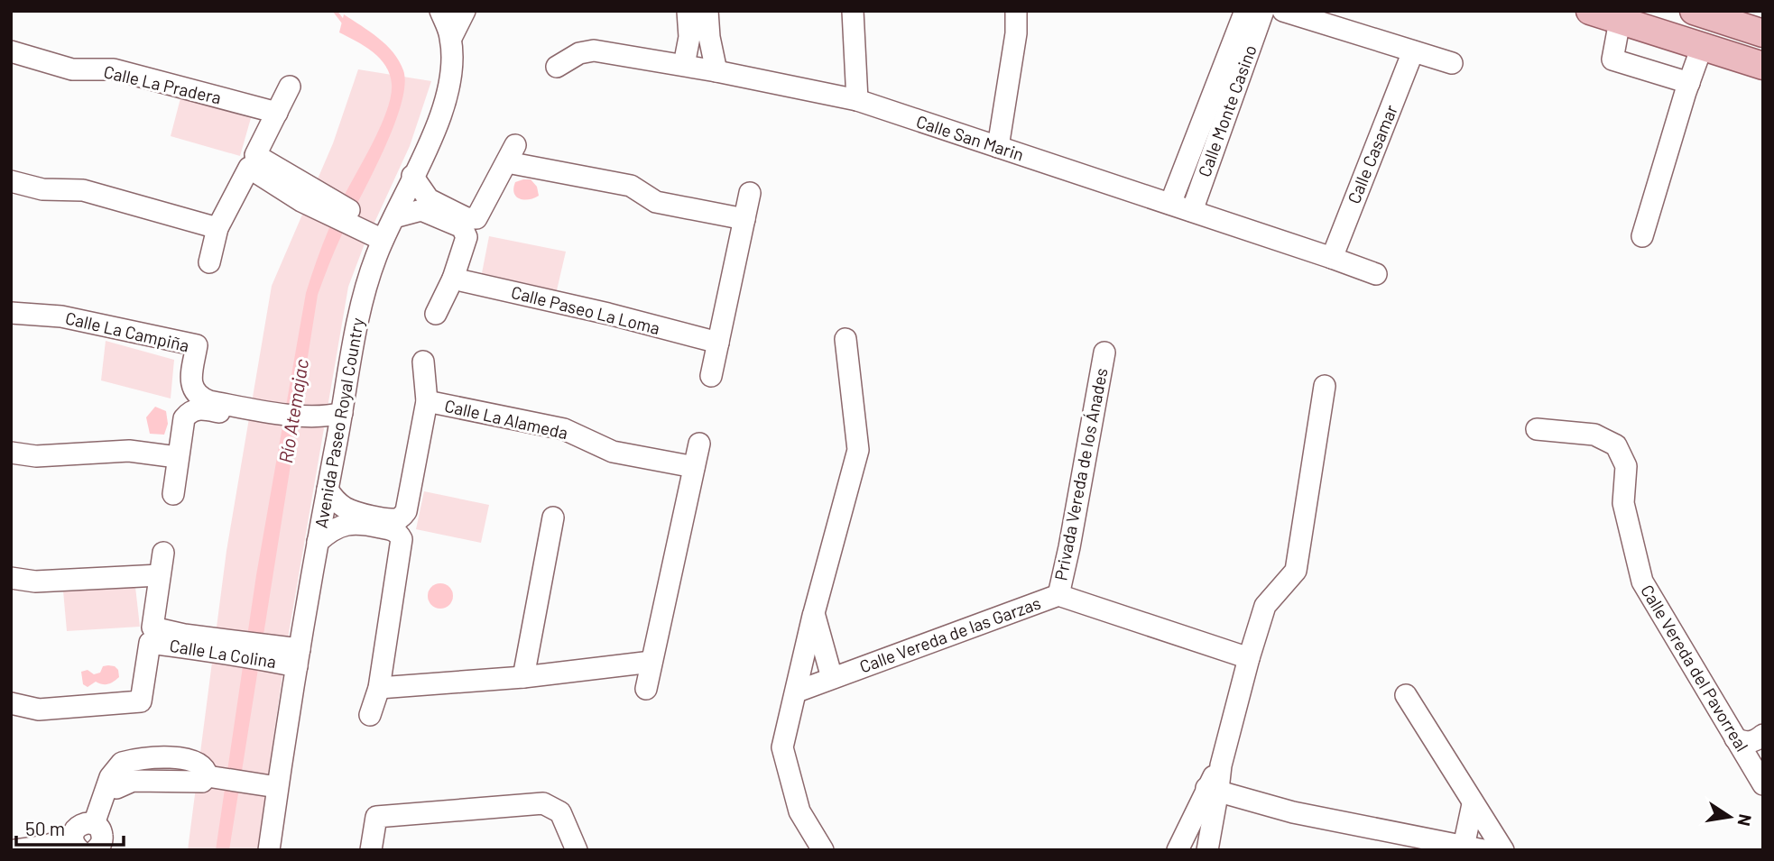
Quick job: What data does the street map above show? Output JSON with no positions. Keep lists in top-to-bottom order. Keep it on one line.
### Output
{"streets":{"street":["Calle La Pradera","Calle Monte Casino","Calle San Marin","Calle Casamar","Calle Paseo La Loma","Calle La Campiña","Calle La Alameda","Avenida Paseo Royal Country","Privada Vereda de los Ánades","Calle Vereda de las Garzas","Calle La Colina","Calle Vereda del Pavorreal"]},"crossings":[["Calle Monte Casino","Calle San Marin"],["Calle San Marin","Calle Casamar"],["Calle La Campiña","Avenida Paseo Royal Country"],["Calle La Alameda","Avenida Paseo Royal Country"],["Avenida Paseo Royal Country","Calle La Colina"],["Privada Vereda de los Ánades","Calle Vereda de las Garzas"]],"water":["Río Atemajac"],"scale_bar":"50 m","north":"right"}
